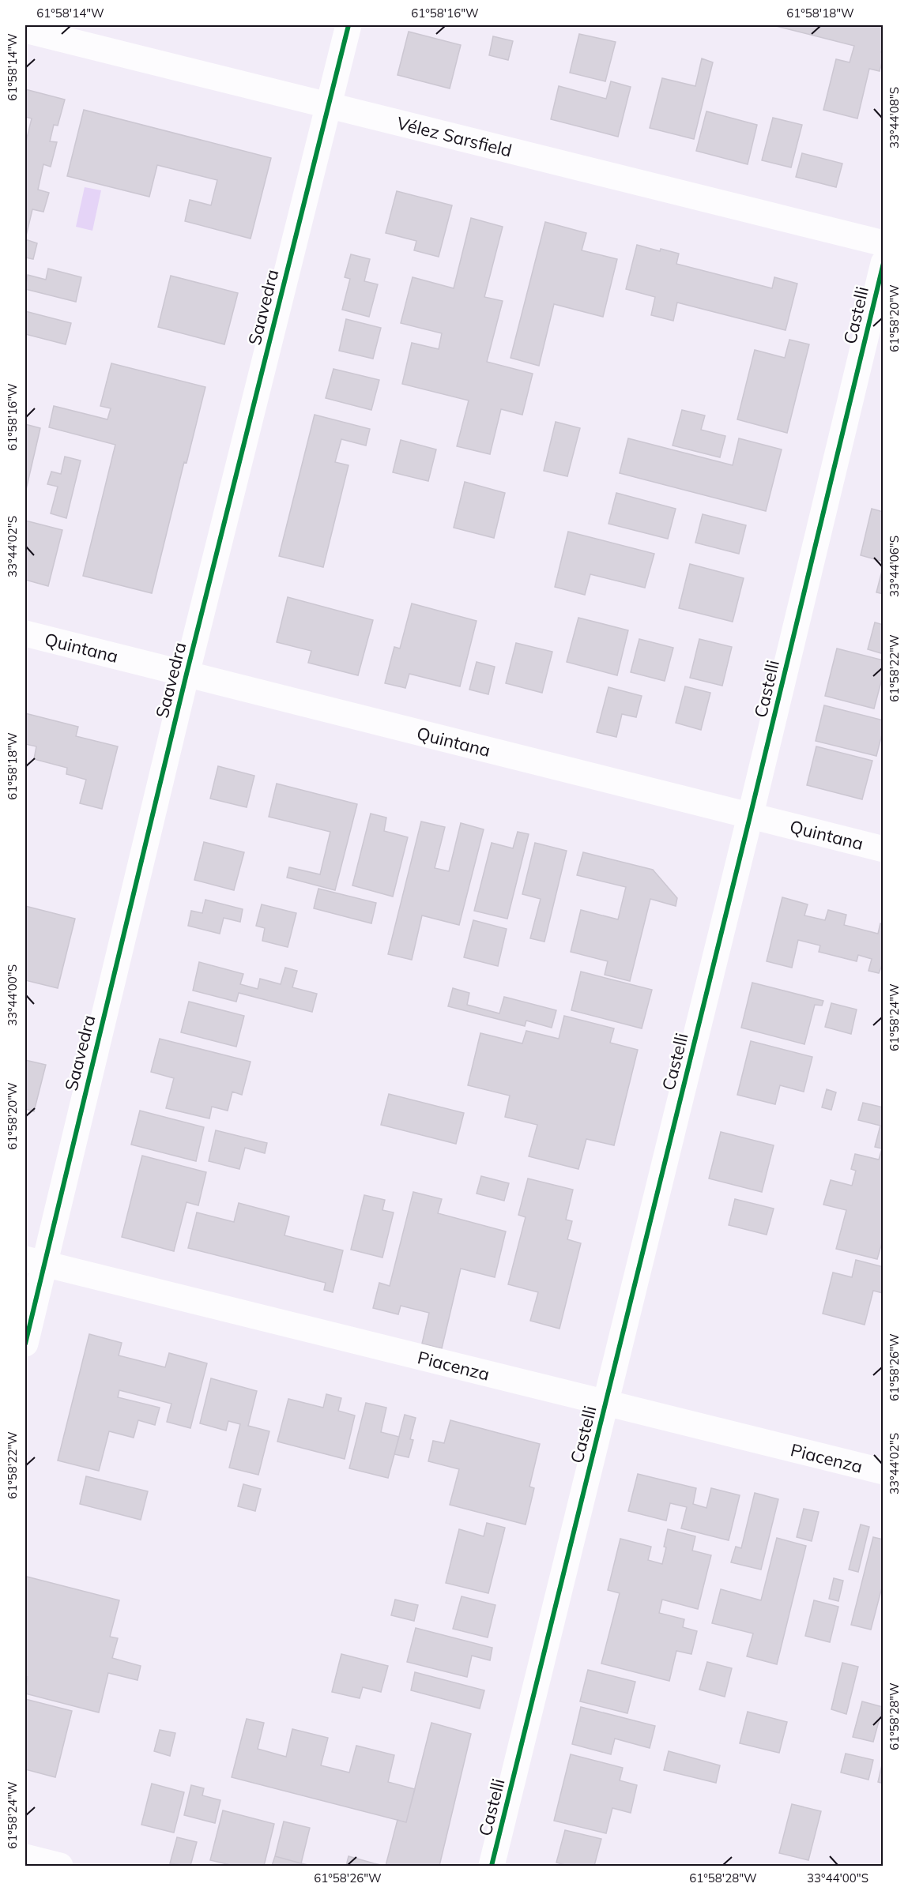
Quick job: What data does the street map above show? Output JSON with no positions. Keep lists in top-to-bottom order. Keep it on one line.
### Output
{"streets":{"street":["Vélez Sarsfield","Saavedra","Castelli","Quintana","Piacenza"]},"crossings":[["Vélez Sarsfield","Saavedra"],["Saavedra","Quintana"],["Saavedra","Piacenza"],["Castelli","Quintana"],["Castelli","Piacenza"]],"coordinates":["61°58'14\"W","61°58'16\"W","61°58'18\"W","33°44'08\"S","61°58'20\"W","33°44'02\"S","33°44'06\"S","61°58'22\"W","33°44'00\"S","61°58'24\"W","61°58'26\"W","61°58'28\"W"]}
